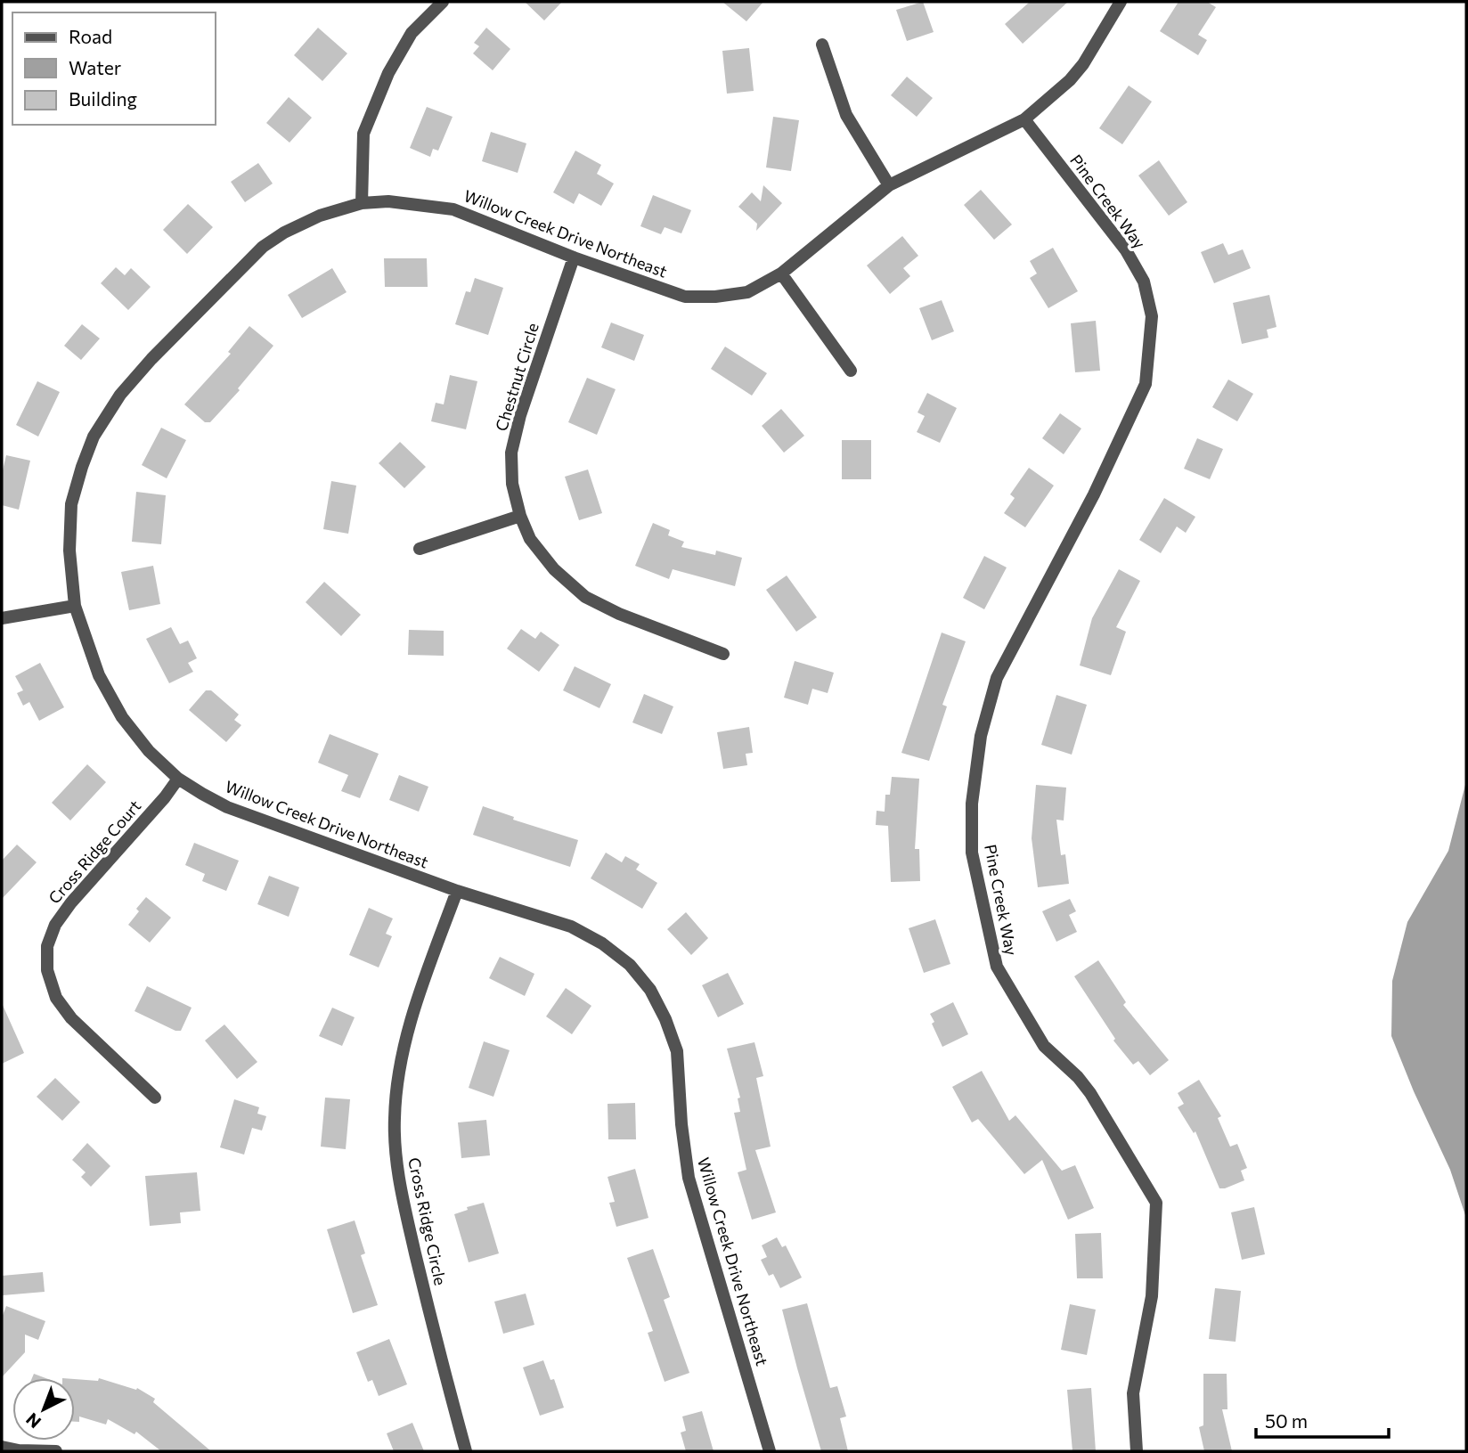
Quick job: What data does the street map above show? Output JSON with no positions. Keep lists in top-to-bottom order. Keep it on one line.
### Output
{"streets":{"street":["Pine Creek Way","Willow Creek Drive Northeast","Chestnut Circle","Cross Ridge Court","Cross Ridge Circle"]},"crossings":[["Pine Creek Way","Willow Creek Drive Northeast"],["Willow Creek Drive Northeast","Chestnut Circle"],["Willow Creek Drive Northeast","Cross Ridge Court"],["Willow Creek Drive Northeast","Cross Ridge Circle"]],"legend":["Road","Water","Building"],"scale_bar":"50 m","north":"bottom left"}
